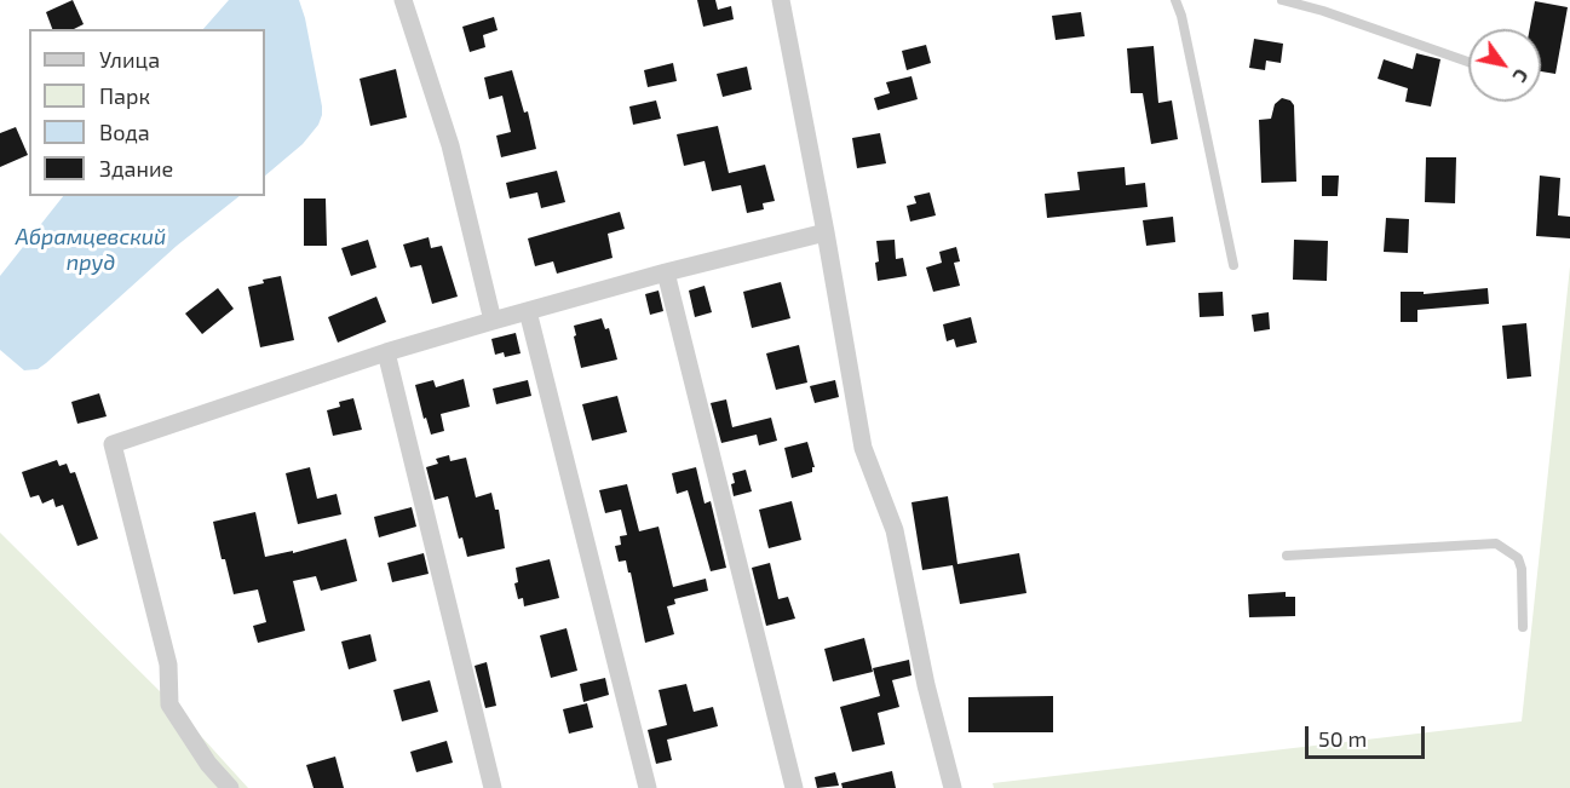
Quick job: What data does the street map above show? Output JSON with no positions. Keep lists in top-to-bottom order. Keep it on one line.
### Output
{"water":["Абрамцевский пруд"],"legend":["Улица","Парк","Вода","Здание"],"scale_bar":"50 m","north":"bottom right"}
